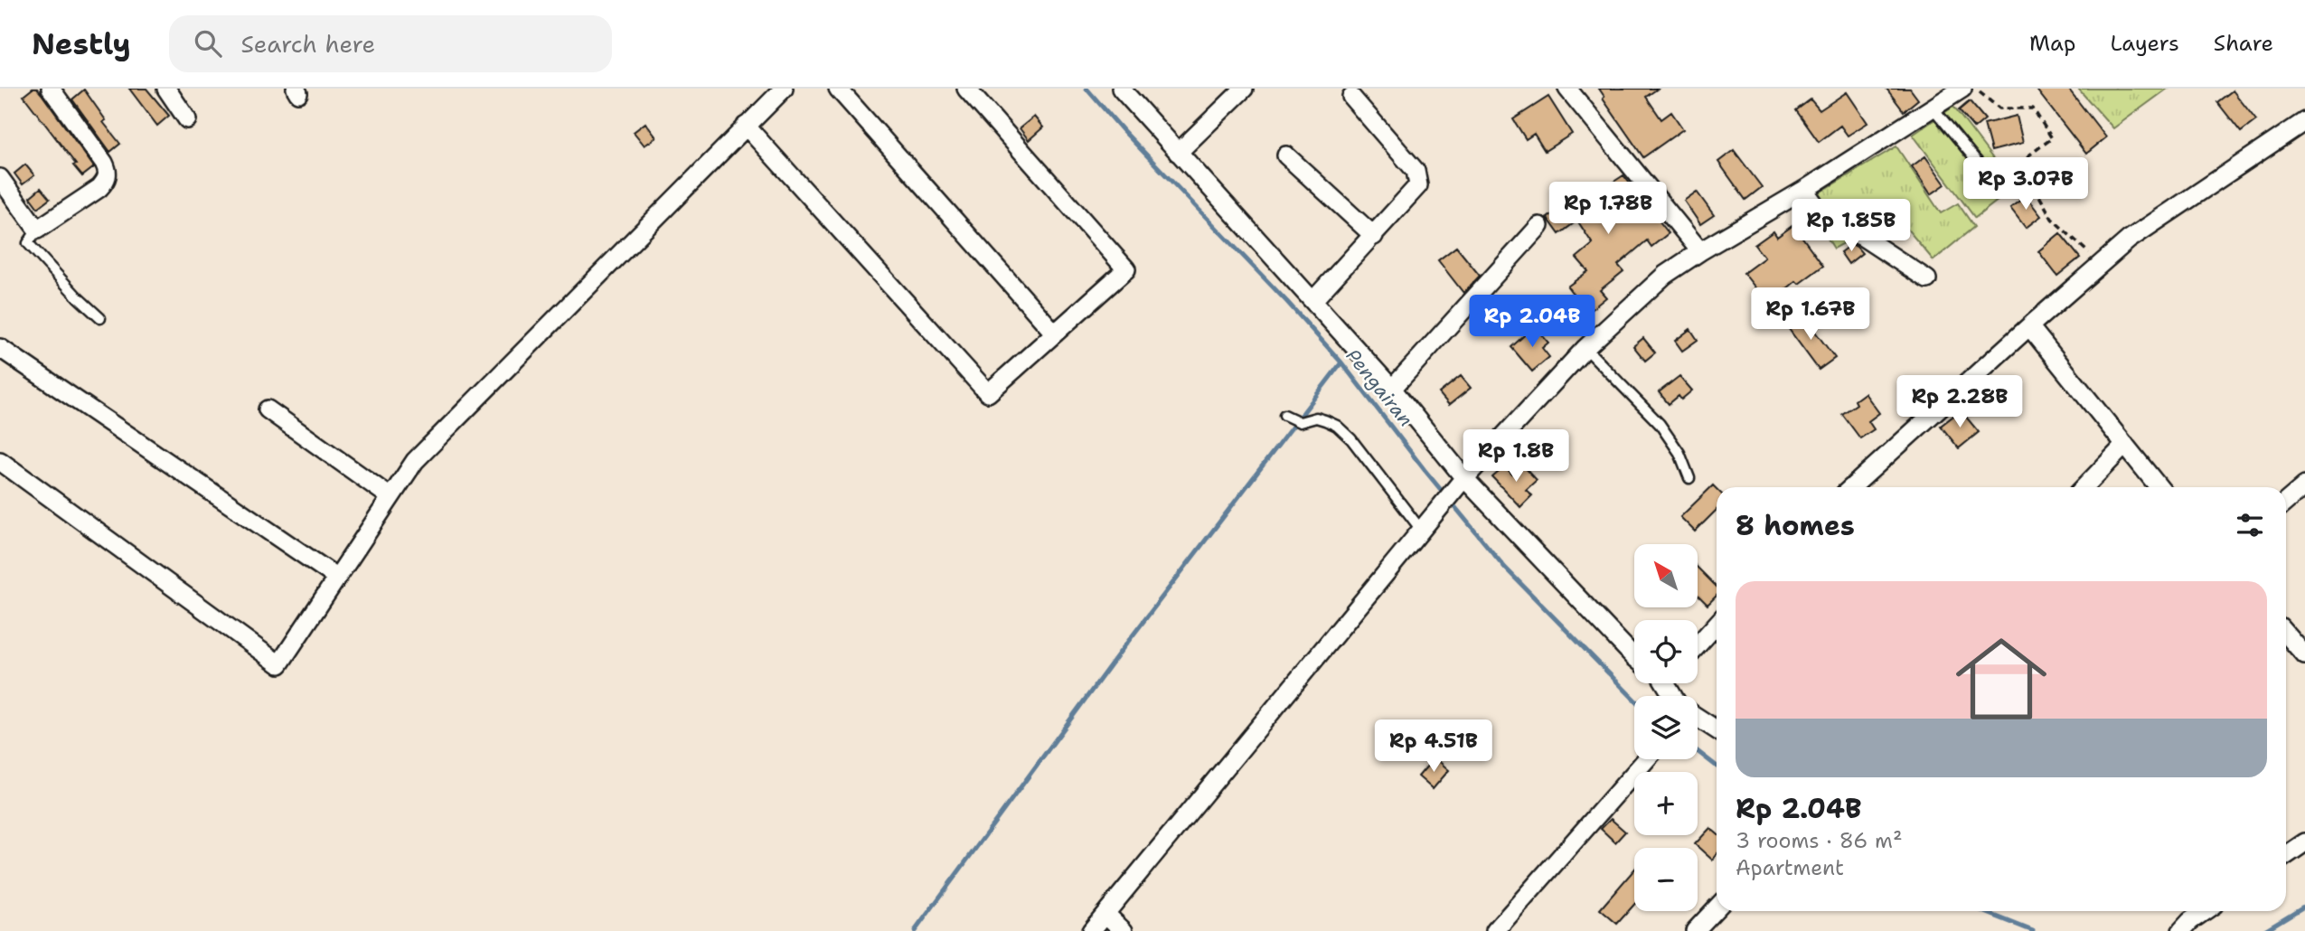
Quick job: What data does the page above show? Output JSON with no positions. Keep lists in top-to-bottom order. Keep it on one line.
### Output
{"water":["Pengairan"],"north":"top left","page":{"header":"Nestly","search":"Search here","nav":["Map","Layers","Share"],"price":["Rp 3.07B","Rp 1.78B","Rp 1.85B","Rp 1.67B","Rp 2.04B","Rp 2.28B","Rp 1.8B","Rp 4.51B"],"heading":"8 homes","map_buttons":["+","−"],"list":[{"name":"Rp 2.04B","note":"3 rooms · 86 m² · Apartment"}]}}
